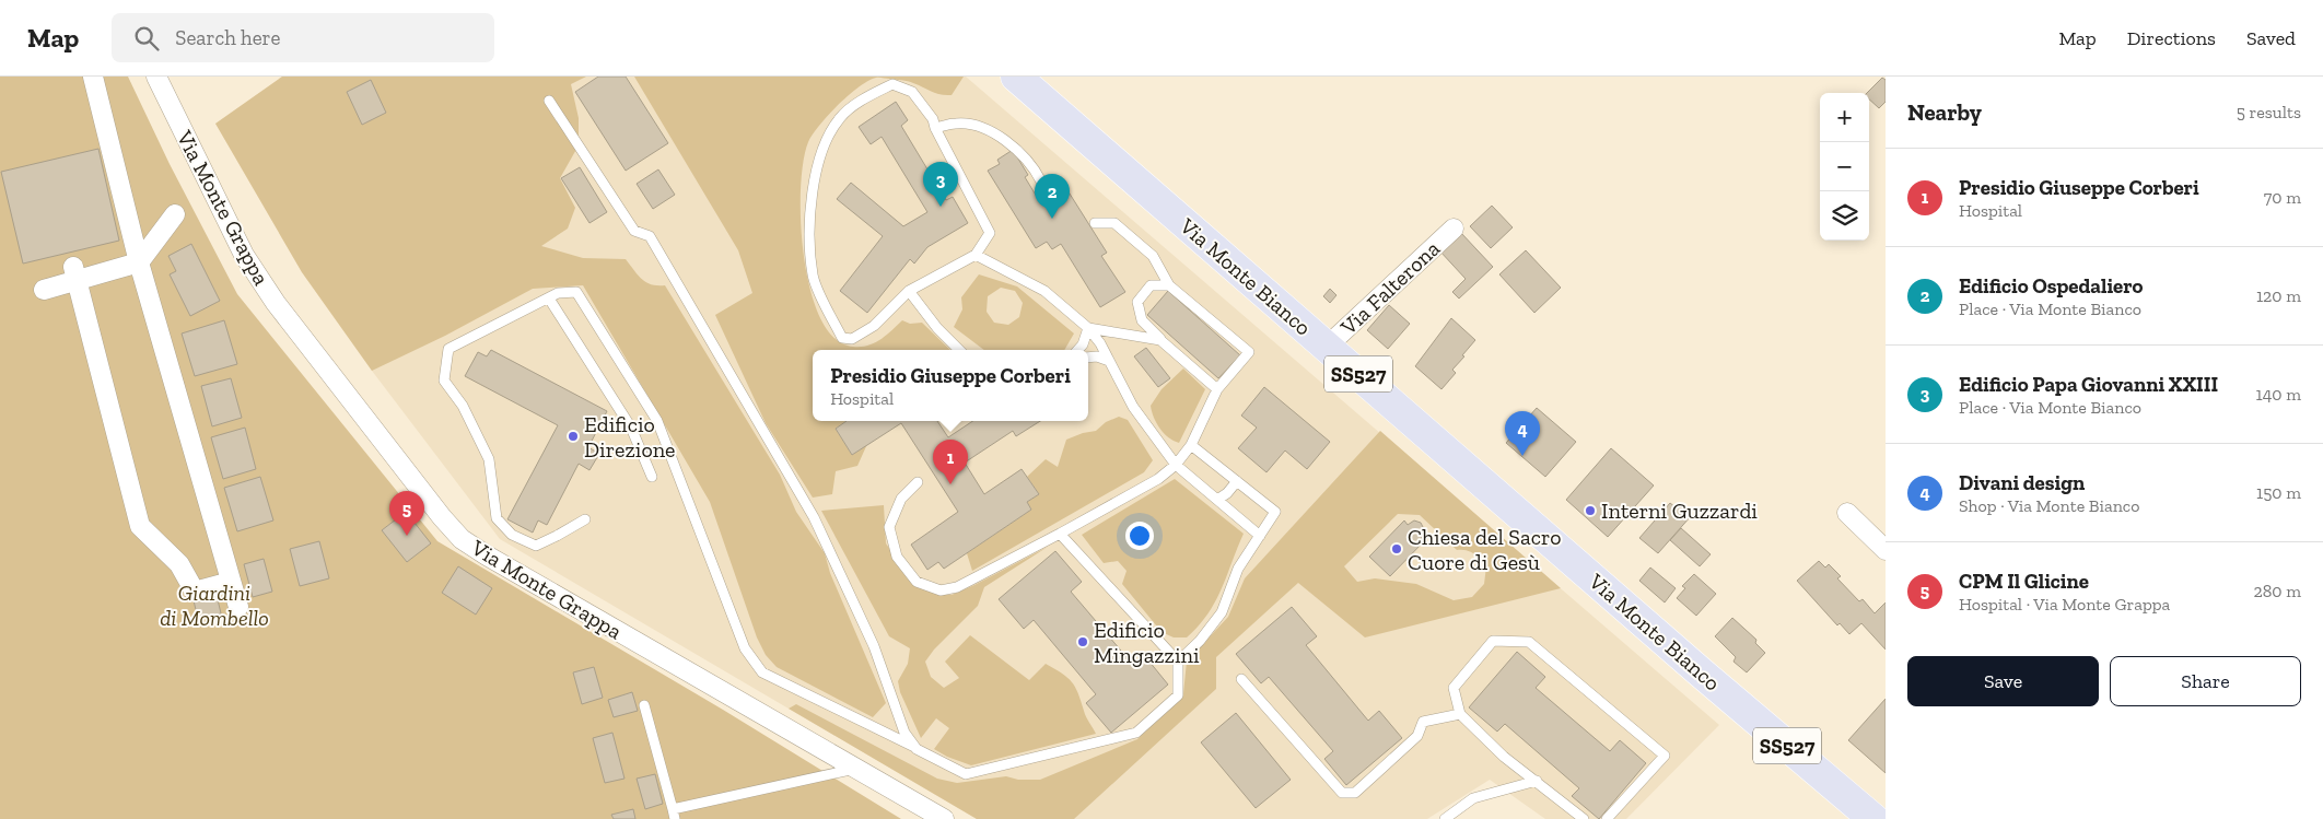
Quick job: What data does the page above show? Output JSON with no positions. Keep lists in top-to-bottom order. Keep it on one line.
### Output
{"streets":{"main road":["Via Monte Bianco","SS527"],"street":["Via Monte Grappa","Via Falterona"]},"crossings":[["Via Monte Bianco","Via Falterona"]],"parks":["Giardini di Mombello"],"places":["Edificio Direzione","Interni Guzzardi","Chiesa del Sacro Cuore di Gesù","Edificio Mingazzini"],"page":{"header":"Map","search":"Search here","nav":["Map","Directions","Saved"],"heading":["Nearby","5 results"],"map_buttons":["+","−"],"list":[{"mark":"1","name":"Presidio Giuseppe Corberi","note":"Hospital","value":"70 m"},{"mark":"2","name":"Edificio Ospedaliero","note":"Place · Via Monte Bianco","value":"120 m"},{"mark":"3","name":"Edificio Papa Giovanni XXIII","note":"Place · Via Monte Bianco","value":"140 m"},{"mark":"4","name":"Divani design","note":"Shop · Via Monte Bianco","value":"150 m"},{"mark":"5","name":"CPM Il Glicine","note":"Hospital · Via Monte Grappa","value":"280 m"}],"pins":["3","2","4","1","5"],"popup":["Presidio Giuseppe Corberi","Hospital"],"buttons":["Save","Share"]}}
